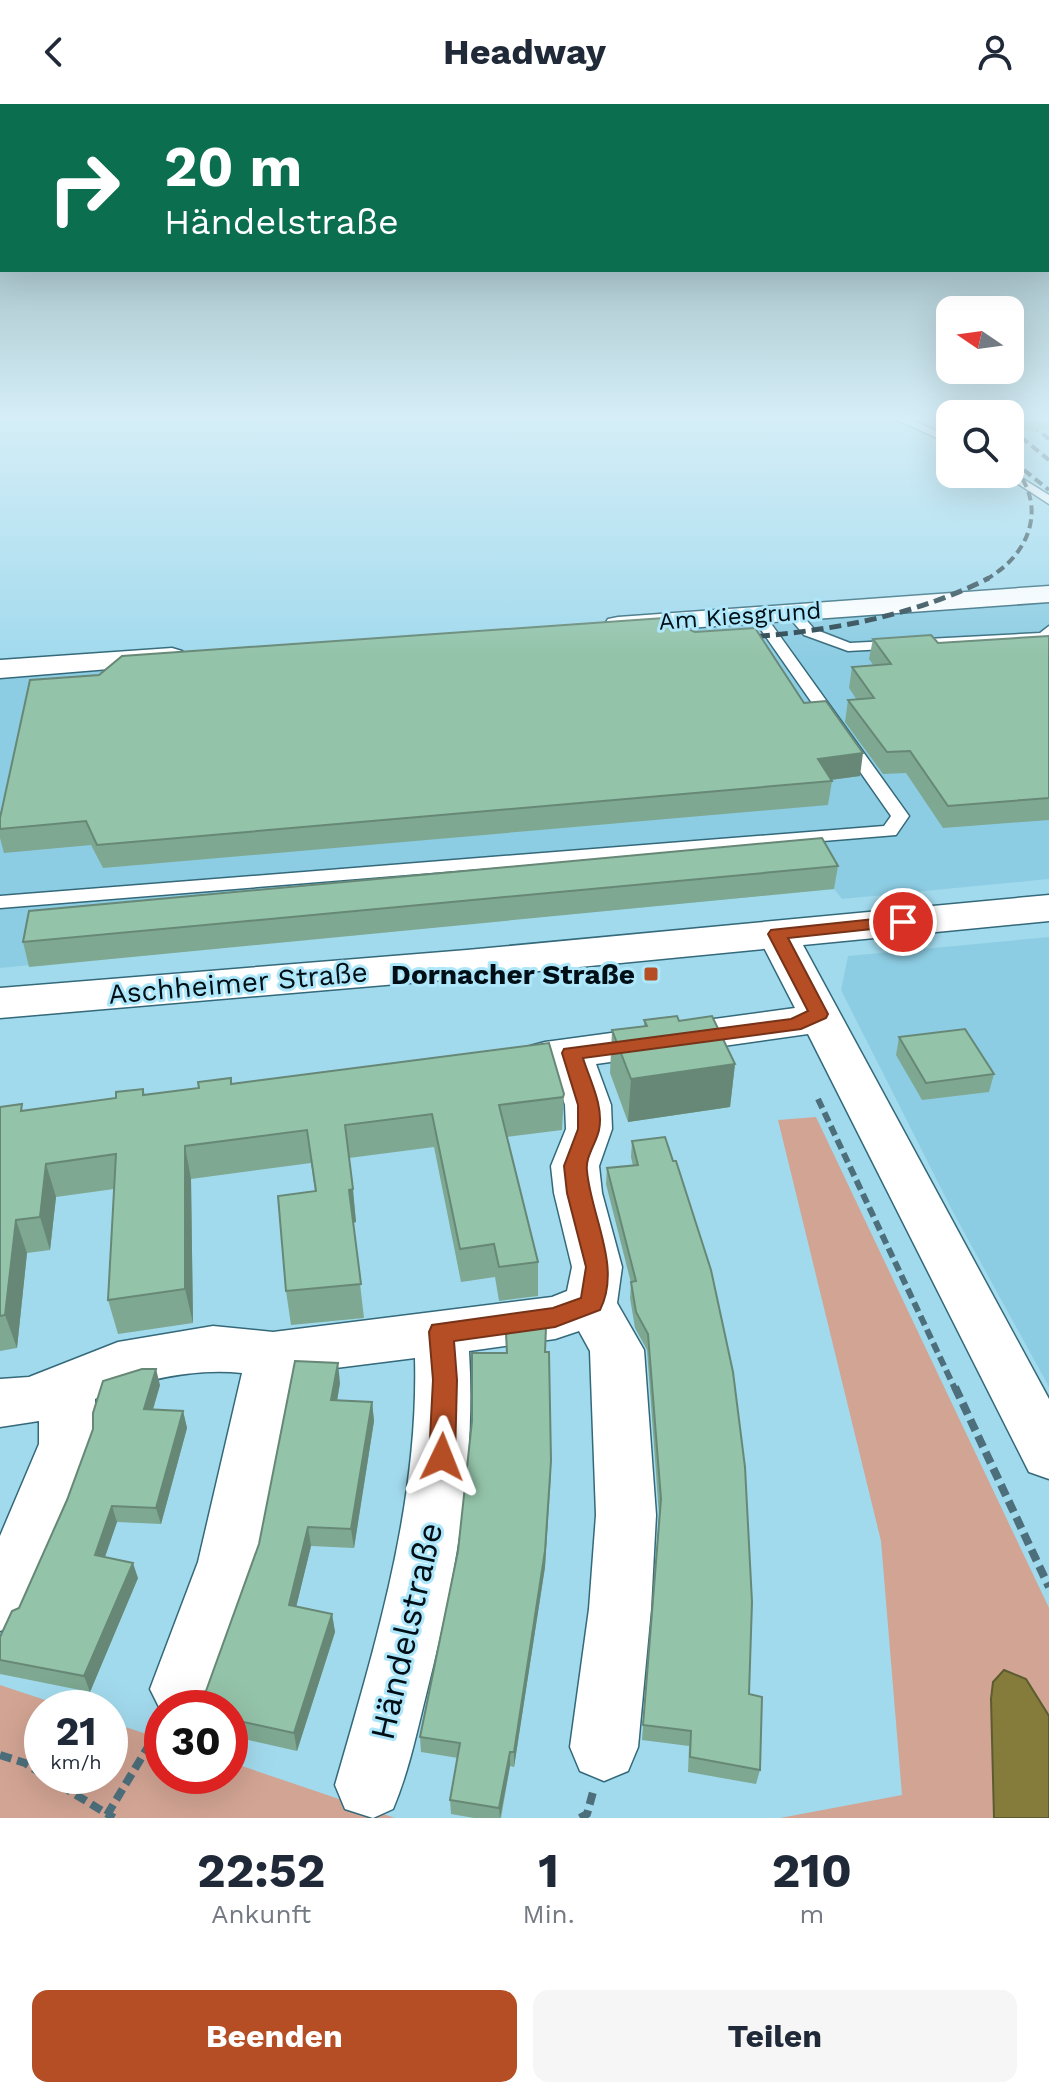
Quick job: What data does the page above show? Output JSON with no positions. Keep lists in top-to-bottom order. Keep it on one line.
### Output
{"streets":{"main road":["Aschheimer Straße"],"street":["Am Kiesgrund","Händelstraße"]},"places":{"transit":["Dornacher Straße"]},"north":"left","page":{"header":"Headway","turn":["20 m","Händelstraße"],"speed":"21 km/h","limit":"30","eta":["22:52","Ankunft","1","Min.","210","m"],"buttons":["Beenden","Teilen"]}}
